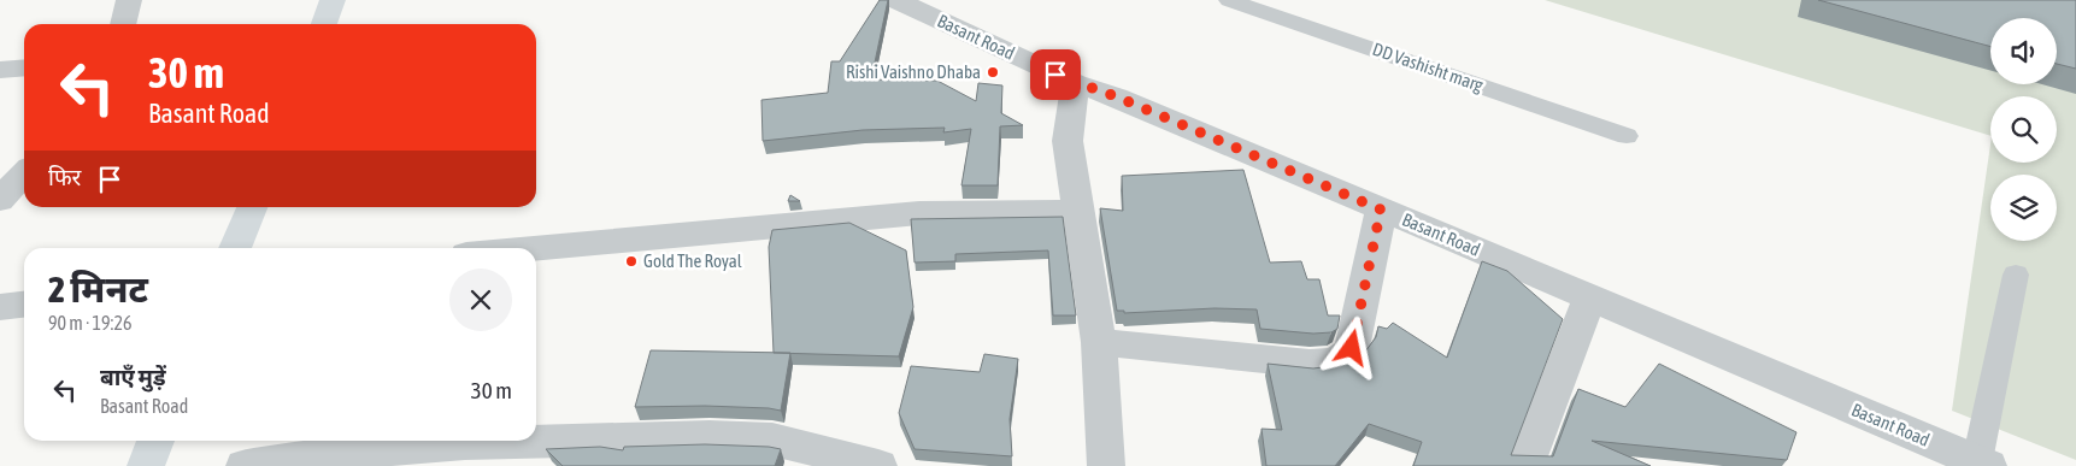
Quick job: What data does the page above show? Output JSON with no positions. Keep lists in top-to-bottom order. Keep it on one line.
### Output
{"streets":{"street":["Basant Road"],"lane":["DD Vashisht marg"]},"places":["Rishi Vaishno Dhaba","Gold The Royal"],"page":{"turn":["30 m","Basant Road"],"then":"फिर","heading":["2 मिनट","90 m · 19:26"],"list":[{"name":"बाएँ मुड़ें","note":"Basant Road","value":"30 m"}]}}
